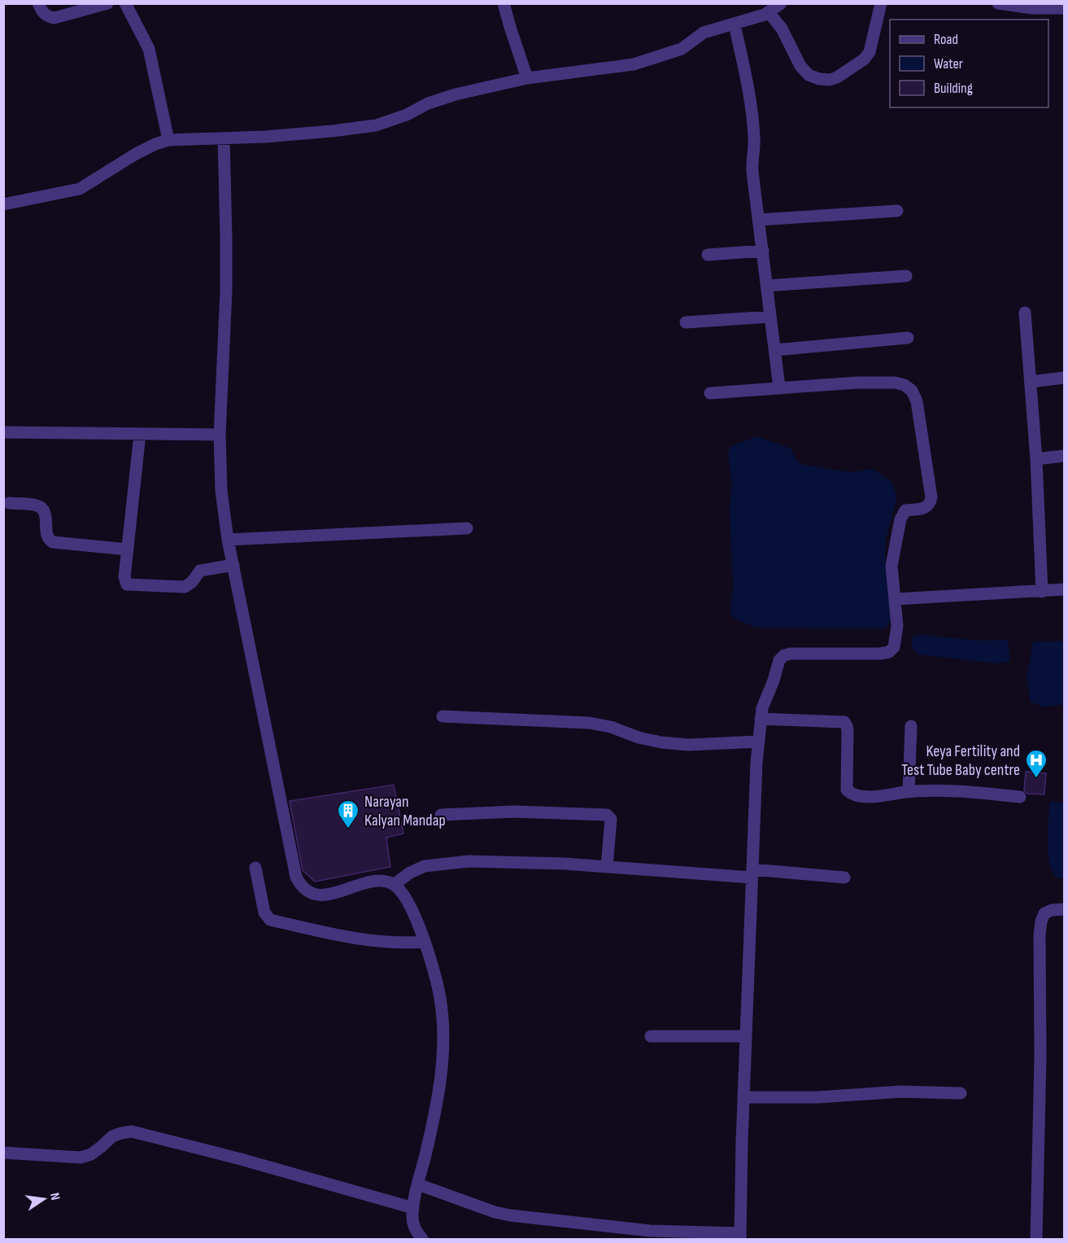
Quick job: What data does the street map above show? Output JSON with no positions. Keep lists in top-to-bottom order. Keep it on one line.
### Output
{"places":{"hospital":["Keya Fertility and Test Tube Baby centre"],"building":["Narayan Kalyan Mandap"]},"legend":["Road","Water","Building"],"north":"right"}
